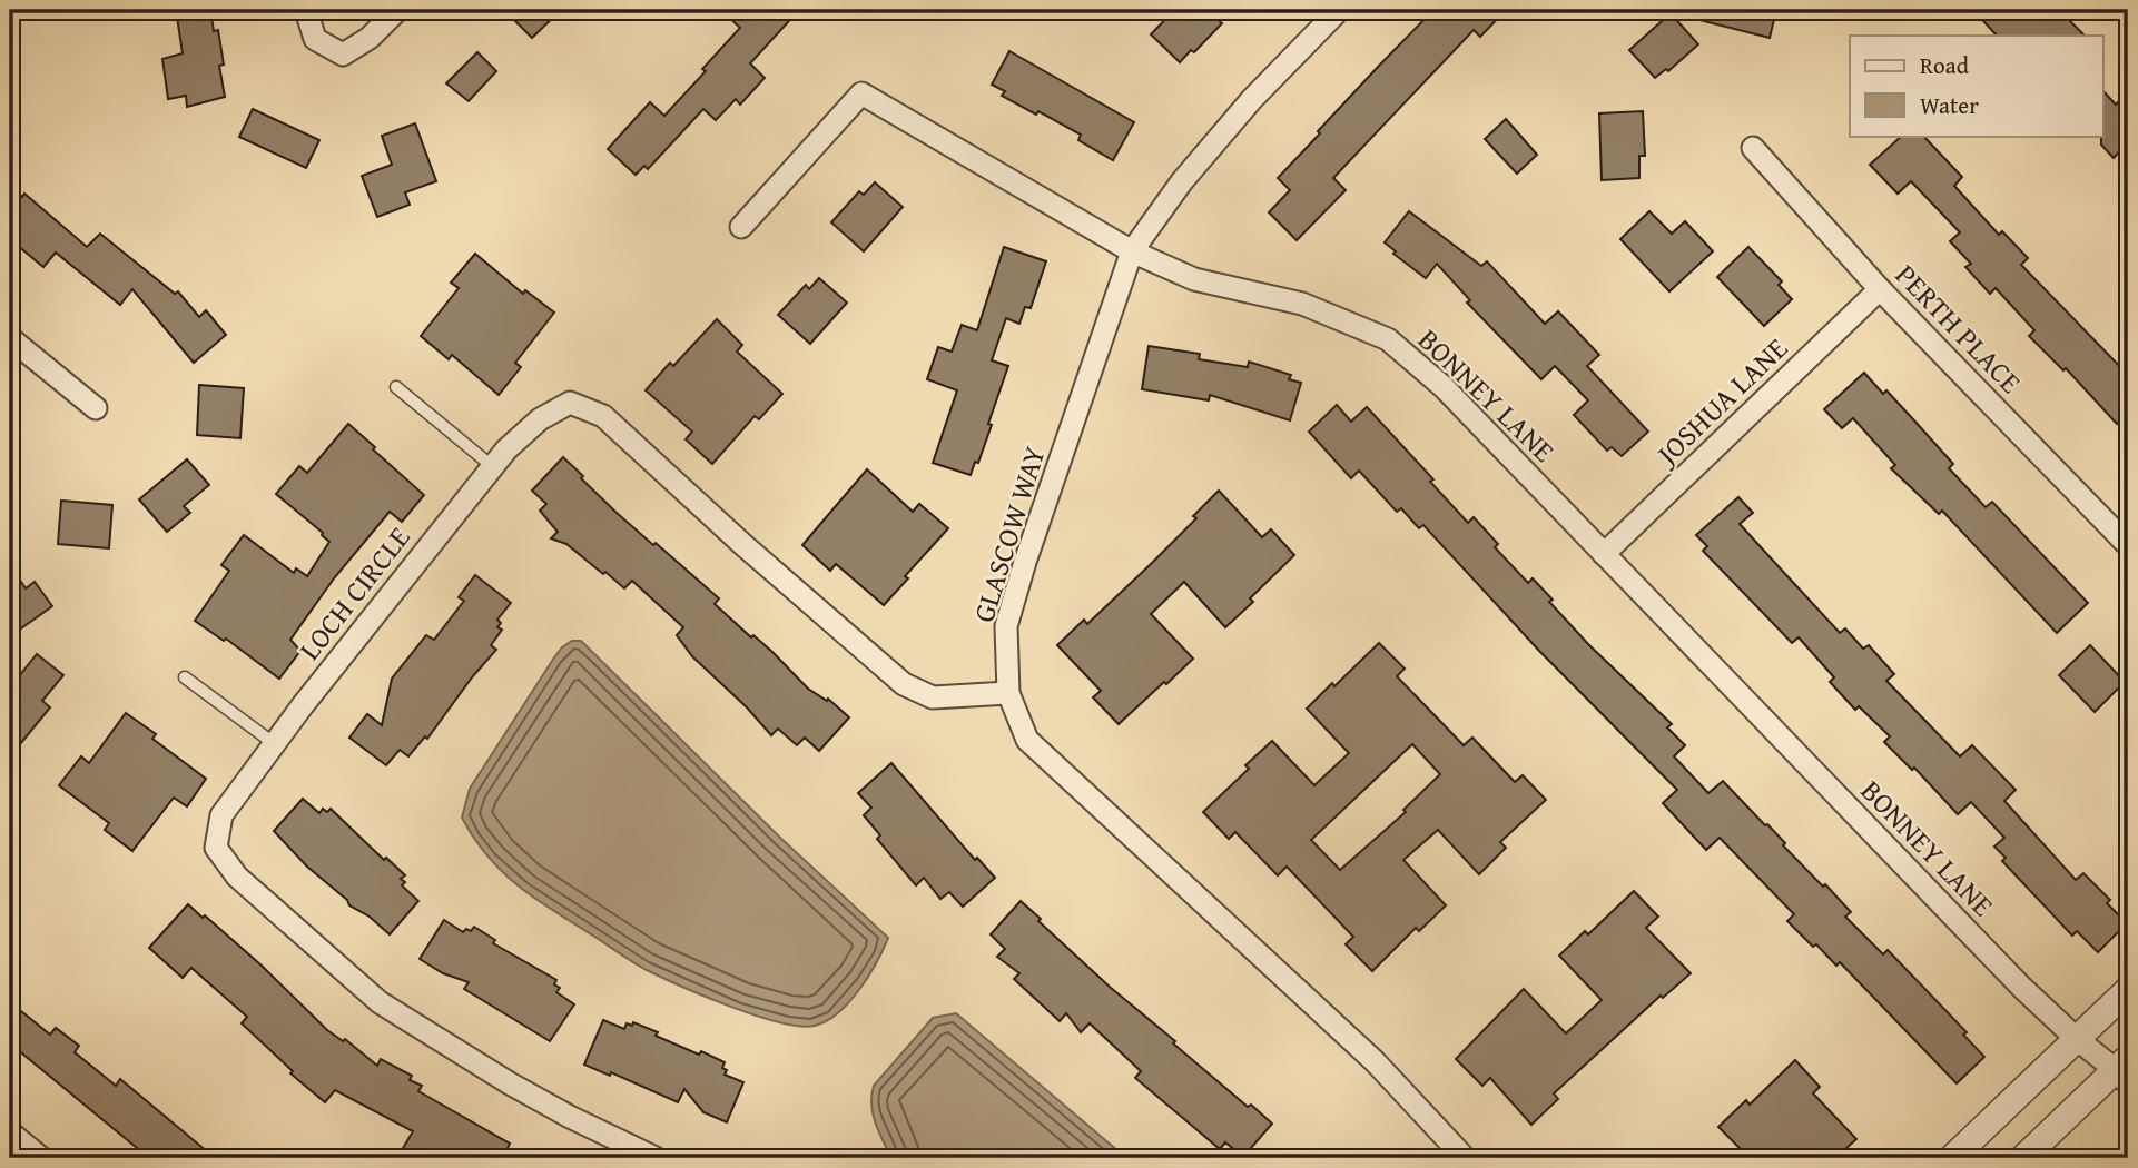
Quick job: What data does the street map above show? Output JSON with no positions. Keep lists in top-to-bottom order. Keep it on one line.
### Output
{"streets":{"street":["PERTH PLACE","BONNEY LANE","JOSHUA LANE","GLASCOW WAY","LOCH CIRCLE"]},"crossings":[["PERTH PLACE","JOSHUA LANE"],["BONNEY LANE","JOSHUA LANE"],["BONNEY LANE","GLASCOW WAY"],["GLASCOW WAY","LOCH CIRCLE"]],"legend":["Road","Water"]}
